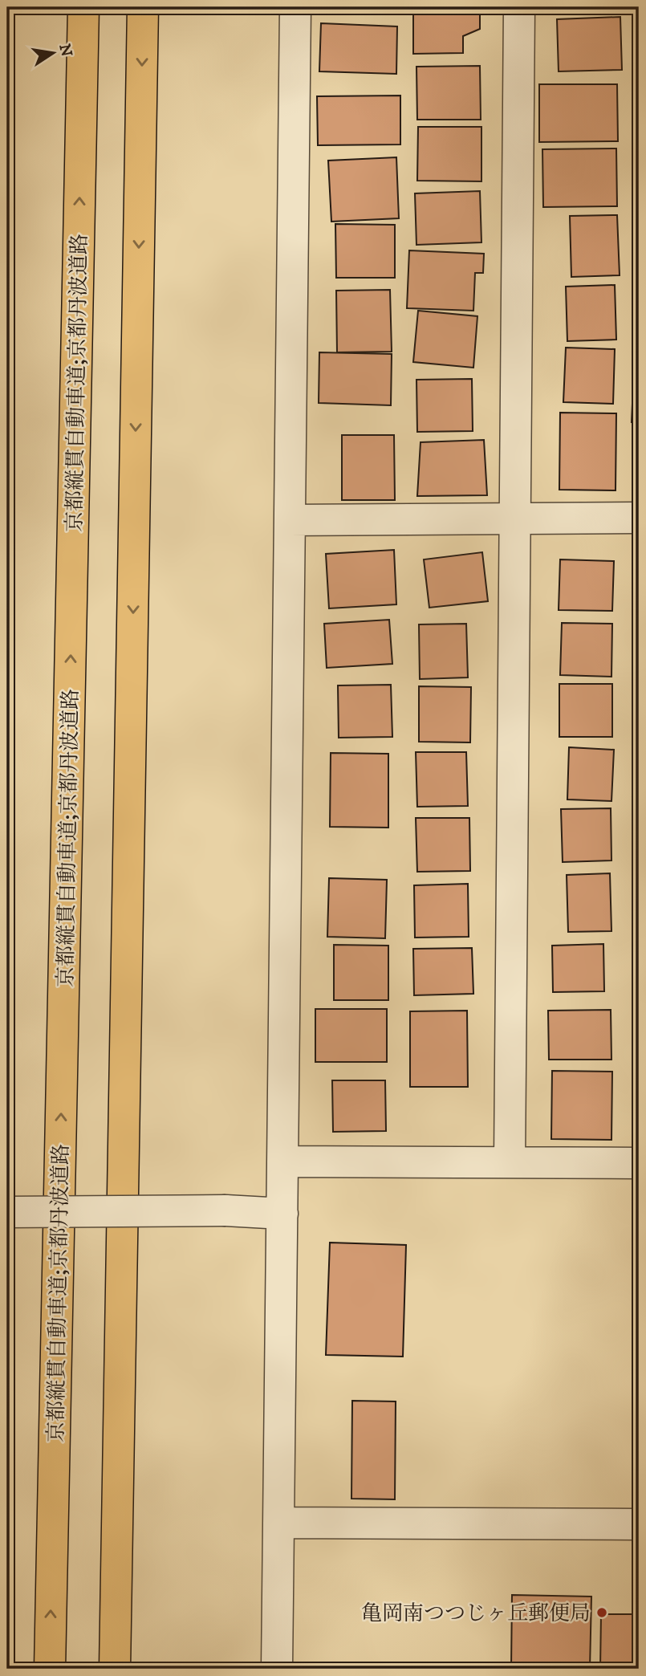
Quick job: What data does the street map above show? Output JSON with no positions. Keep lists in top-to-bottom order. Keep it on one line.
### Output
{"streets":{"highway":["京都縦貫自動車道;京都丹波道路"]},"places":["亀岡南つつじヶ丘郵便局"],"north":"right"}
